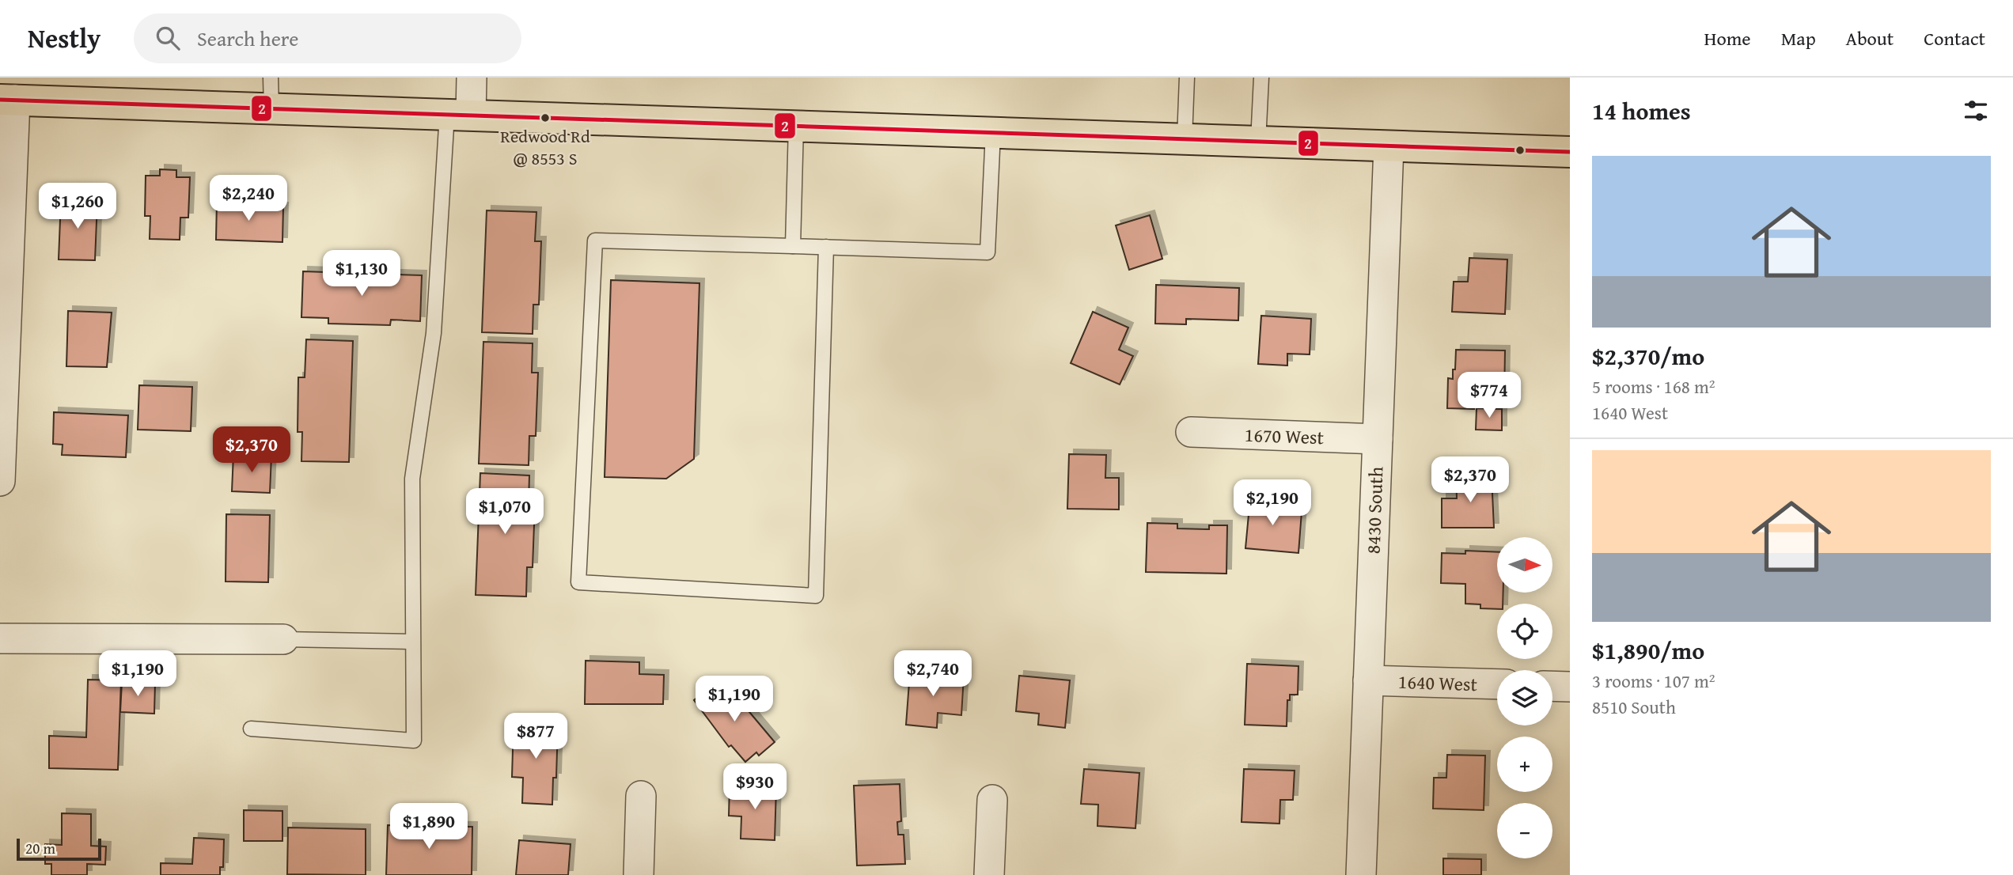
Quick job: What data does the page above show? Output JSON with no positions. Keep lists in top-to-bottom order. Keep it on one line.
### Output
{"streets":{"street":["1670 West","8430 South","1640 West"]},"crossings":[["1670 West","8430 South"],["8430 South","1640 West"]],"places":["Redwood Rd @ 8553 S"],"lines":["transit line 2"],"scale_bar":"20 m","north":"right","page":{"header":"Nestly","search":"Search here","nav":["Home","Map","About","Contact"],"heading":"14 homes","list":[{"name":"$2,370/mo","note":"5 rooms · 168 m² · 1640 West"},{"name":"$1,890/mo","note":"3 rooms · 107 m² · 8510 South"}],"price":["$2,240","$1,260","$1,130","$774","$2,370","$2,370","$2,190","$1,070","$1,190","$2,740","$1,190","$877","$930","$1,890"],"map_buttons":["+","−"],"scale":"20 m"}}
